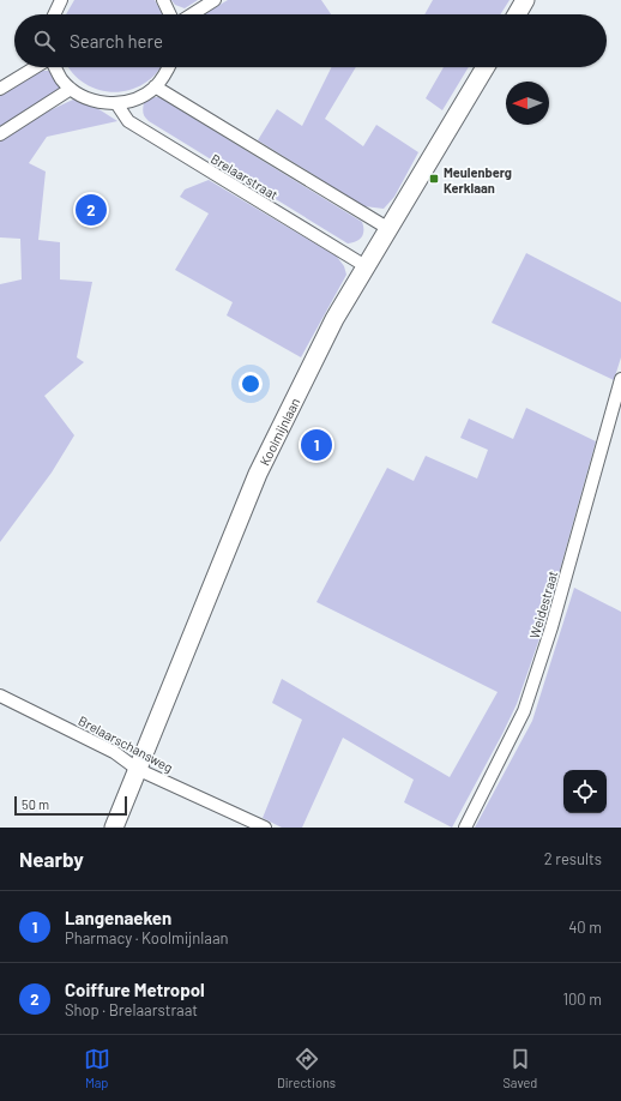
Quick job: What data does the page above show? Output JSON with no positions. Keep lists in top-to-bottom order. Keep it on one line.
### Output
{"streets":{"street":["Brelaarstraat","Koolmijnlaan","Weidestraat","Brelaarschansweg"]},"crossings":[["Brelaarstraat","Koolmijnlaan"],["Koolmijnlaan","Brelaarschansweg"]],"places":{"transit":["Meulenberg Kerklaan"]},"scale_bar":"50 m","north":"left","page":{"search":"Search here","pins":["2","1"],"scale":"50 m","heading":["Nearby","2 results"],"list":[{"mark":"1","name":"Langenaeken","note":"Pharmacy · Koolmijnlaan","value":"40 m"},{"mark":"2","name":"Coiffure Metropol","note":"Shop · Brelaarstraat","value":"100 m"}],"nav":["Map","Directions","Saved"]}}
